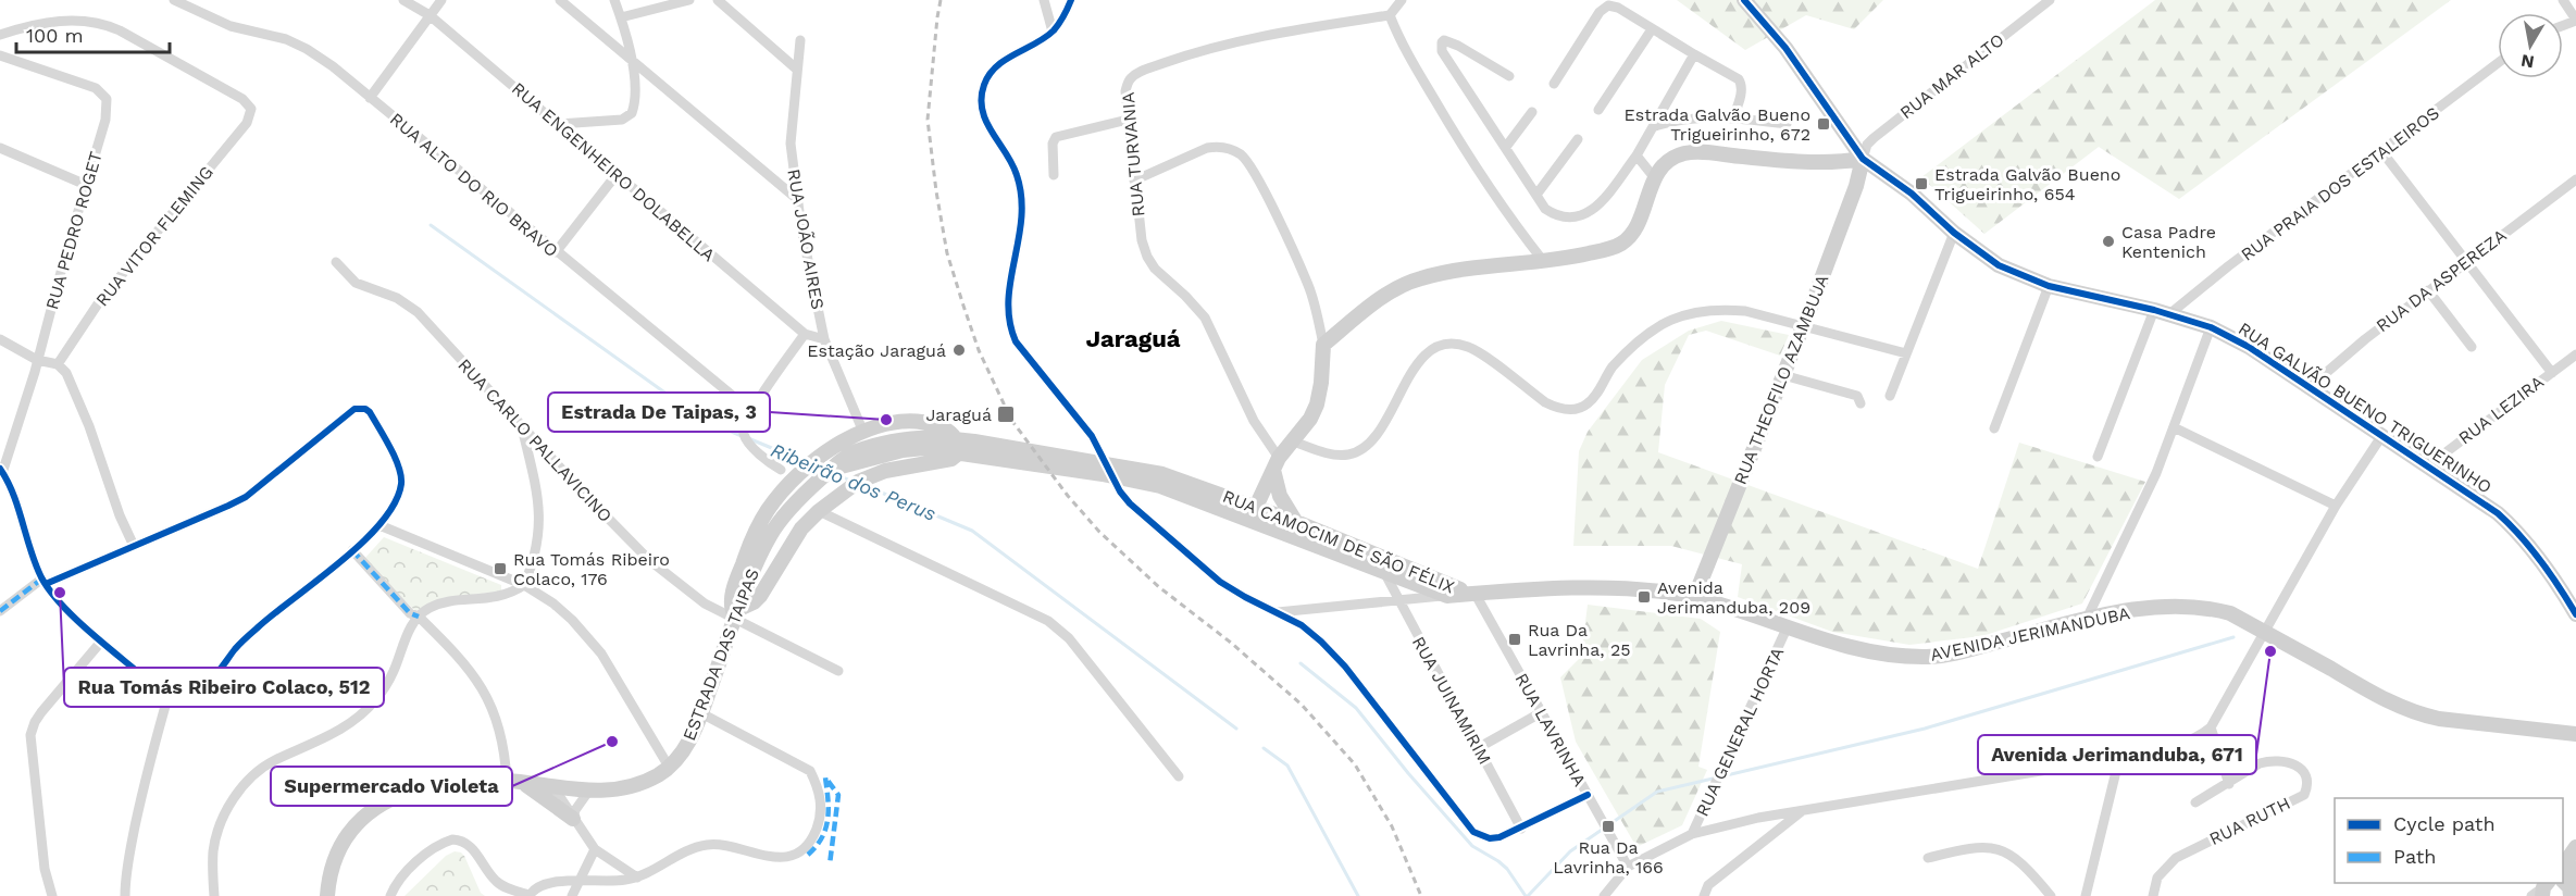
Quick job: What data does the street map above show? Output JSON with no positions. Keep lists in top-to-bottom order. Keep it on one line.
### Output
{"streets":{"main road":["RUA THEOFILO AZAMBUJA","RUA GALVÃO BUENO TRIGUERINHO","RUA CAMOCIM DE SÃO FÉLIX","AVENIDA JERIMANDUBA","ESTRADA DAS TAIPAS"],"street":["RUA MAR ALTO","RUA TURVANIA","RUA ENGENHEIRO DOLABELLA","RUA PRAIA DOS ESTALEIROS","RUA ALTO DO RIO BRAVO","RUA PEDRO ROGET","RUA VITOR FLEMING","RUA JOÃO AIRES","RUA DA ASPEREZA","RUA LEZIRA","RUA CARLO PALLAVICINO","RUA JUINAMIRIM","RUA LAVRINHA","RUA GENERAL HORTA","RUA RUTH"]},"crossings":[["RUA MAR ALTO","RUA THEOFILO AZAMBUJA"],["RUA MAR ALTO","RUA GALVÃO BUENO TRIGUERINHO"],["RUA ENGENHEIRO DOLABELLA","RUA JOÃO AIRES"],["RUA PRAIA DOS ESTALEIROS","RUA GALVÃO BUENO TRIGUERINHO"],["RUA DA ASPEREZA","RUA GALVÃO BUENO TRIGUERINHO"],["RUA THEOFILO AZAMBUJA","RUA GALVÃO BUENO TRIGUERINHO"],["RUA THEOFILO AZAMBUJA","AVENIDA JERIMANDUBA"],["RUA GALVÃO BUENO TRIGUERINHO","RUA LEZIRA"],["RUA CARLO PALLAVICINO","ESTRADA DAS TAIPAS"],["RUA CAMOCIM DE SÃO FÉLIX","AVENIDA JERIMANDUBA"],["RUA CAMOCIM DE SÃO FÉLIX","ESTRADA DAS TAIPAS"],["RUA CAMOCIM DE SÃO FÉLIX","RUA JUINAMIRIM"],["RUA CAMOCIM DE SÃO FÉLIX","RUA LAVRINHA"],["AVENIDA JERIMANDUBA","RUA LAVRINHA"],["AVENIDA JERIMANDUBA","RUA GENERAL HORTA"]],"districts":["Jaraguá"],"water":["Ribeirão dos Perus"],"places":{"transit":["Estrada Galvão Bueno Trigueirinho, 672","Estrada Galvão Bueno Trigueirinho, 654","Jaraguá","Rua Tomás Ribeiro Colaco, 176","Avenida Jerimanduba, 209","Rua Da Lavrinha, 25","Rua Da Lavrinha, 166"],"other":["Casa Padre Kentenich","Estação Jaraguá","Estrada De Taipas, 3","Rua Tomás Ribeiro Colaco, 512","Avenida Jerimanduba, 671","Supermercado Violeta"]},"legend":["Cycle path","Path"],"scale_bar":"100 m","north":"bottom"}
